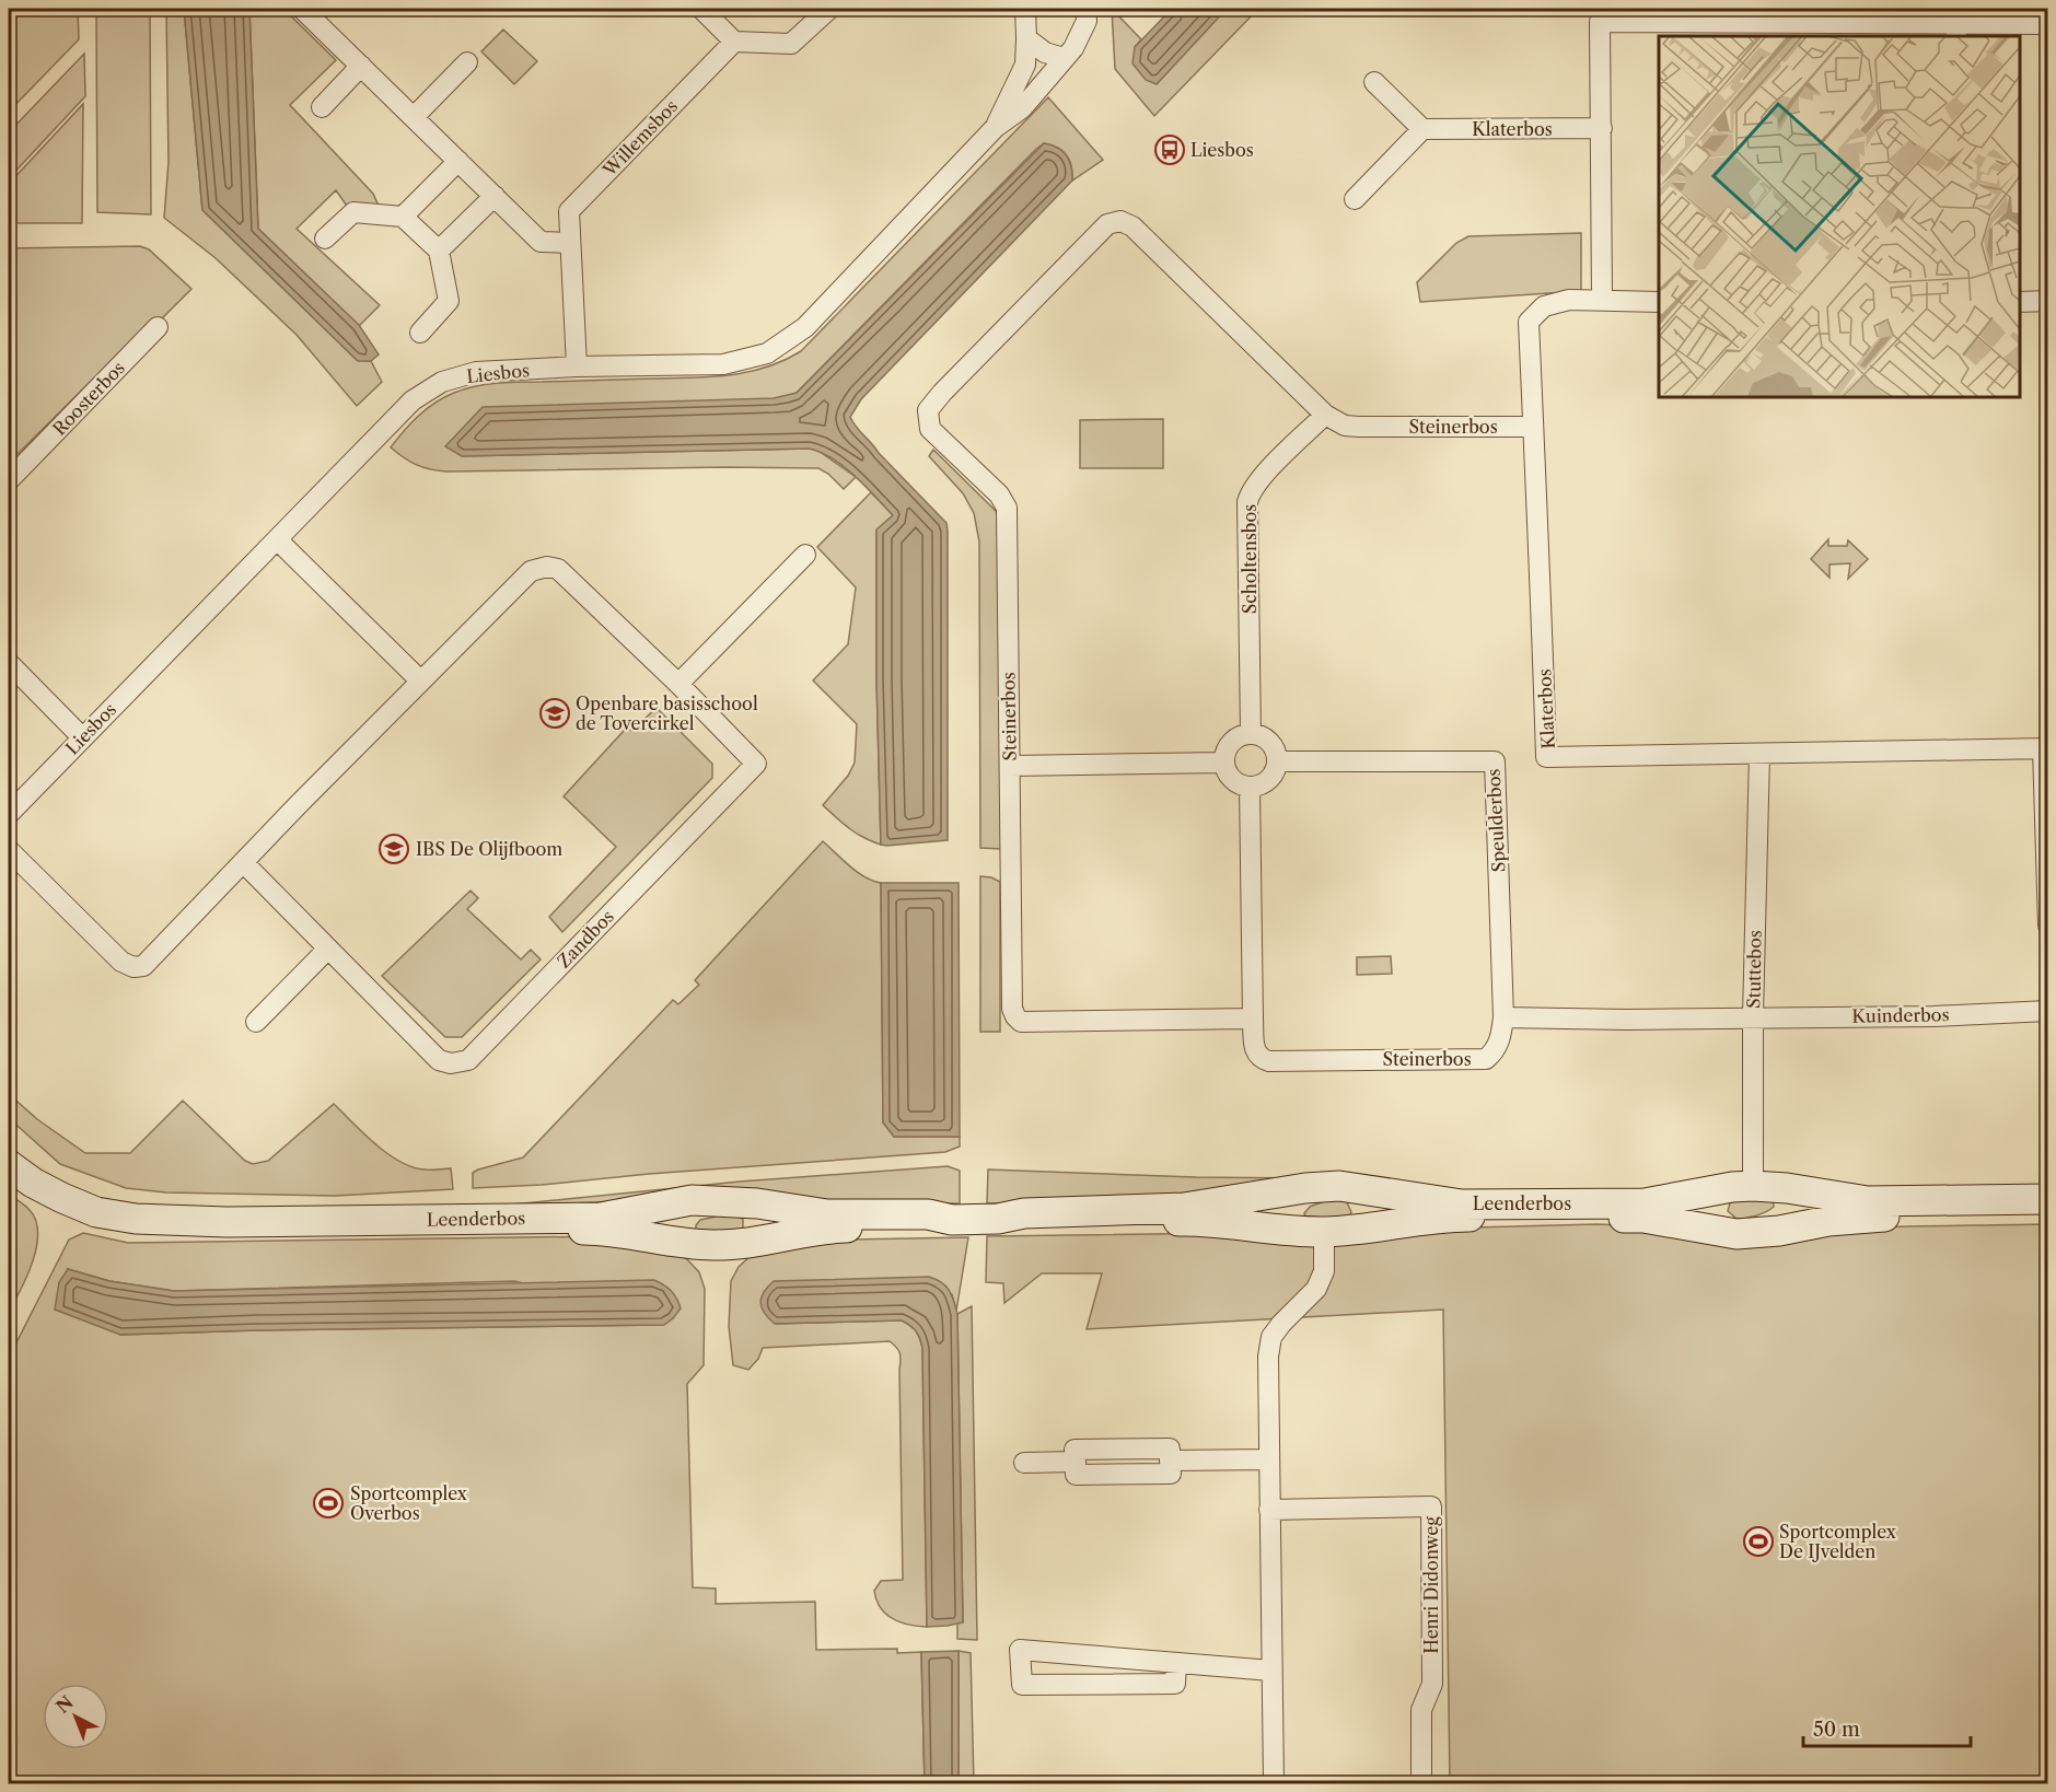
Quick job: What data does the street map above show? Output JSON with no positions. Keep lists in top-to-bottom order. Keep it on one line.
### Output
{"streets":{"main road":["Leenderbos"],"street":["Klaterbos","Willemsbos","Liesbos","Roosterbos","Steinerbos","Scholtensbos","Speulderbos","Zandbos","Stuttebos","Kuinderbos","Henri Didonweg"]},"crossings":[["Klaterbos","Steinerbos"],["Klaterbos","Stuttebos"],["Willemsbos","Liesbos"],["Steinerbos","Scholtensbos"],["Steinerbos","Speulderbos"],["Scholtensbos","Speulderbos"],["Stuttebos","Kuinderbos"],["Stuttebos","Leenderbos"]],"places":{"bus stop":["Liesbos"],"school or university":["Openbare basisschool de Tovercirkel","IBS De Olijfboom"],"sports":["Sportcomplex Overbos","Sportcomplex De IJvelden"]},"scale_bar":"50 m","north":"top left"}
